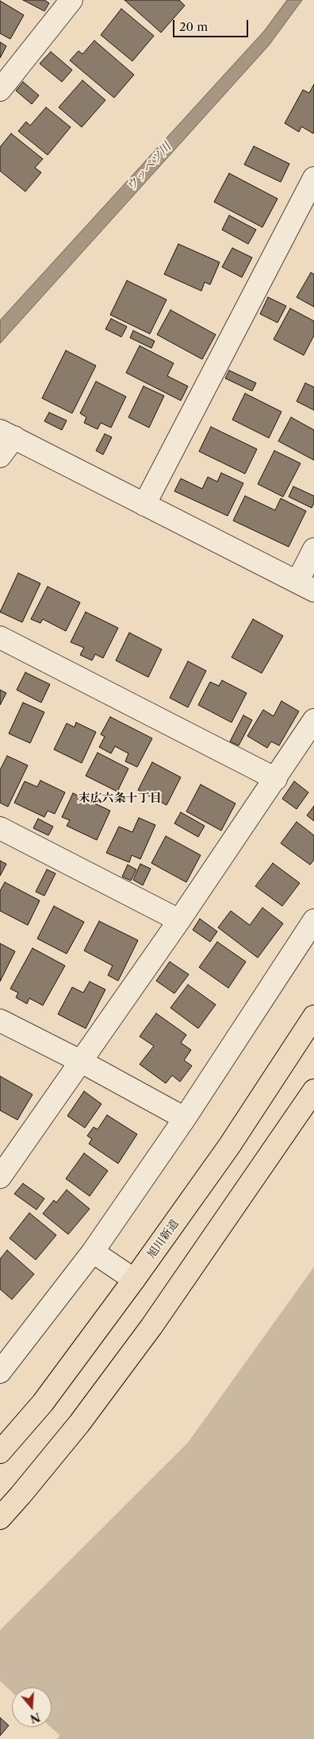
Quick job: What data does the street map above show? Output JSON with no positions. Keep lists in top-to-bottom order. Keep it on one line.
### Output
{"streets":{"highway":["旭川新道"]},"districts":["末広六条十丁目"],"water":["ウッペツ川"],"scale_bar":"20 m","north":"bottom"}
